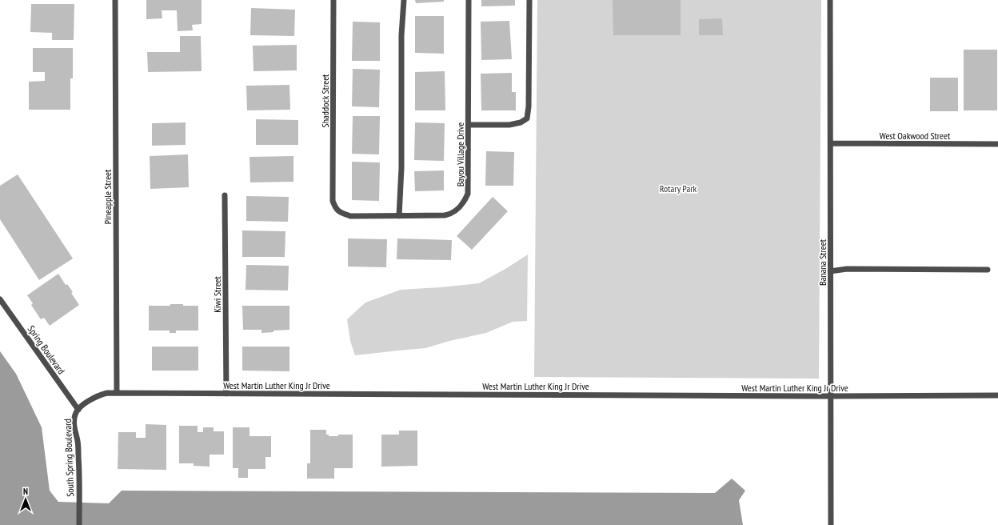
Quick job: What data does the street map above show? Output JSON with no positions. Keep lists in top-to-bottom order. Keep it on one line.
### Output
{"streets":{"street":["Shaddock Street","West Oakwood Street","Bayou Village Drive","Pineapple Street","Banana Street","Kiwi Street","Spring Boulevard","West Martin Luther King Jr Drive","South Spring Boulevard"]},"crossings":[["Shaddock Street","Bayou Village Drive"],["West Oakwood Street","Banana Street"],["Pineapple Street","West Martin Luther King Jr Drive"],["Banana Street","West Martin Luther King Jr Drive"],["Kiwi Street","West Martin Luther King Jr Drive"],["Spring Boulevard","West Martin Luther King Jr Drive"],["Spring Boulevard","South Spring Boulevard"],["West Martin Luther King Jr Drive","South Spring Boulevard"]],"parks":["Rotary Park"],"north":"top"}
